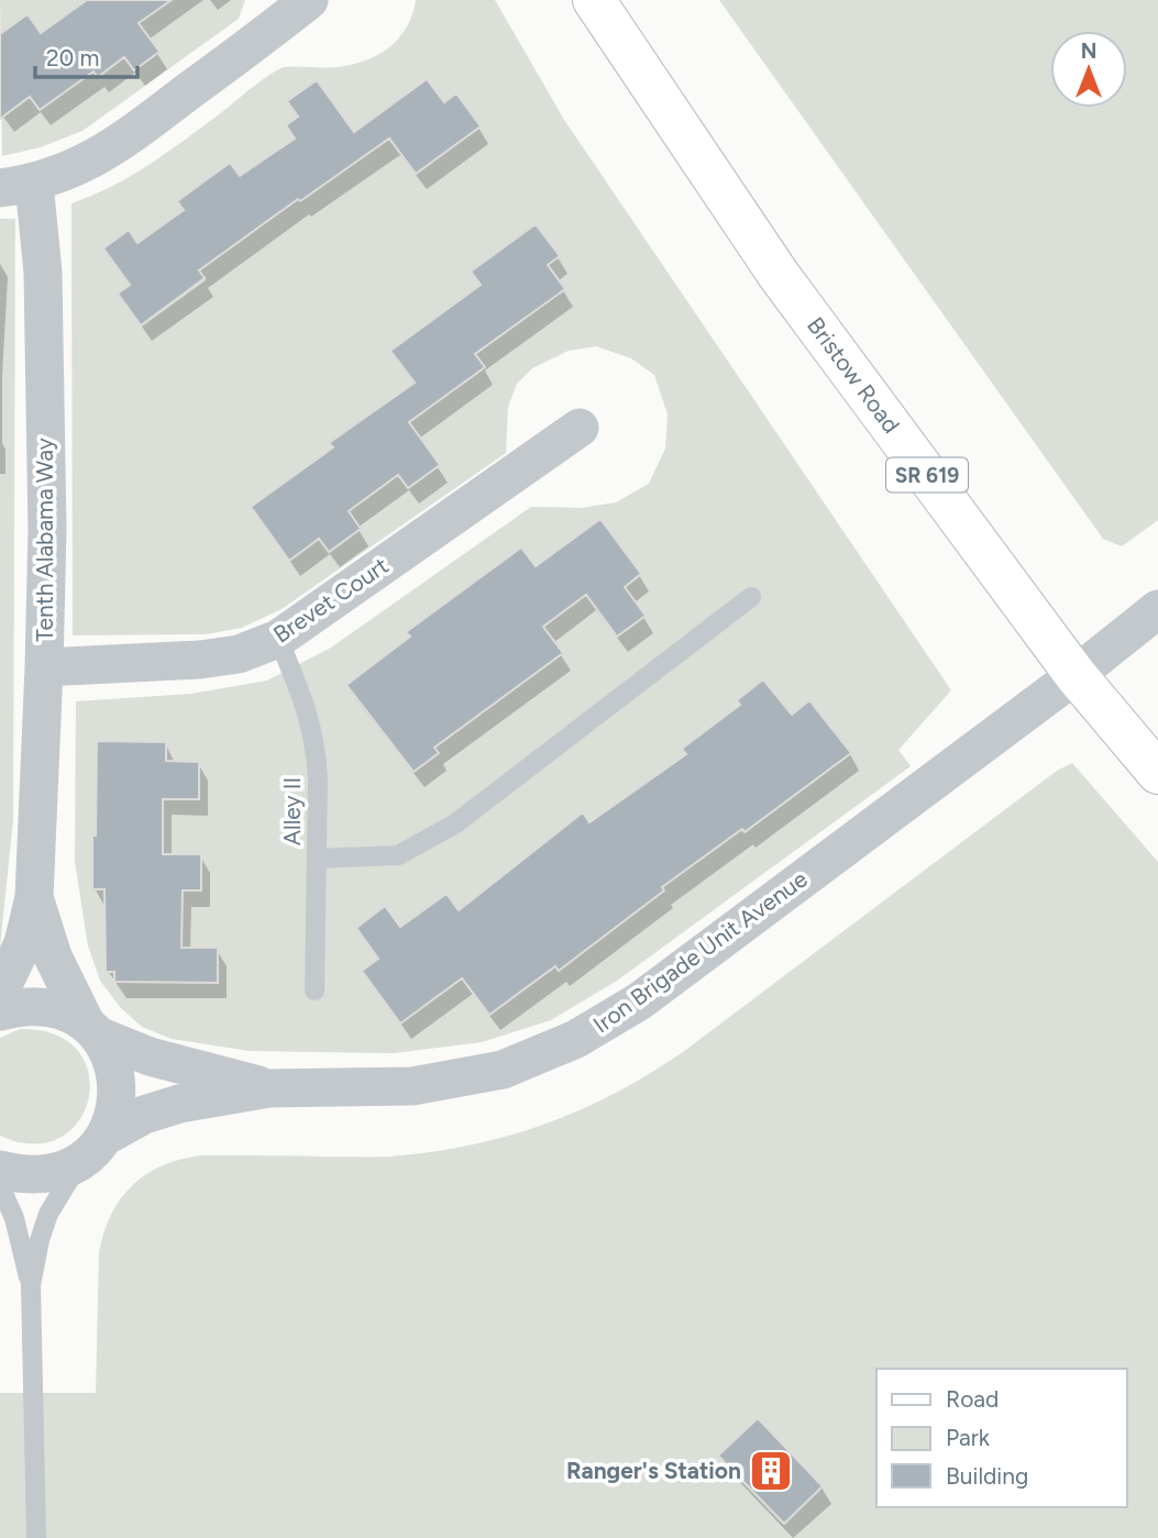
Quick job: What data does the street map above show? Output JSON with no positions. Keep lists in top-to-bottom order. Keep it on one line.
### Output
{"streets":{"main road":["Bristow Road","SR 619"],"street":["Tenth Alabama Way","Brevet Court","Iron Brigade Unit Avenue"],"lane":["Alley II"]},"crossings":[["Bristow Road","Iron Brigade Unit Avenue"],["Tenth Alabama Way","Brevet Court"],["Tenth Alabama Way","Iron Brigade Unit Avenue"],["Brevet Court","Alley II"]],"places":{"building":["Ranger's Station"]},"legend":["Road","Park","Building"],"scale_bar":"20 m","north":"top"}
